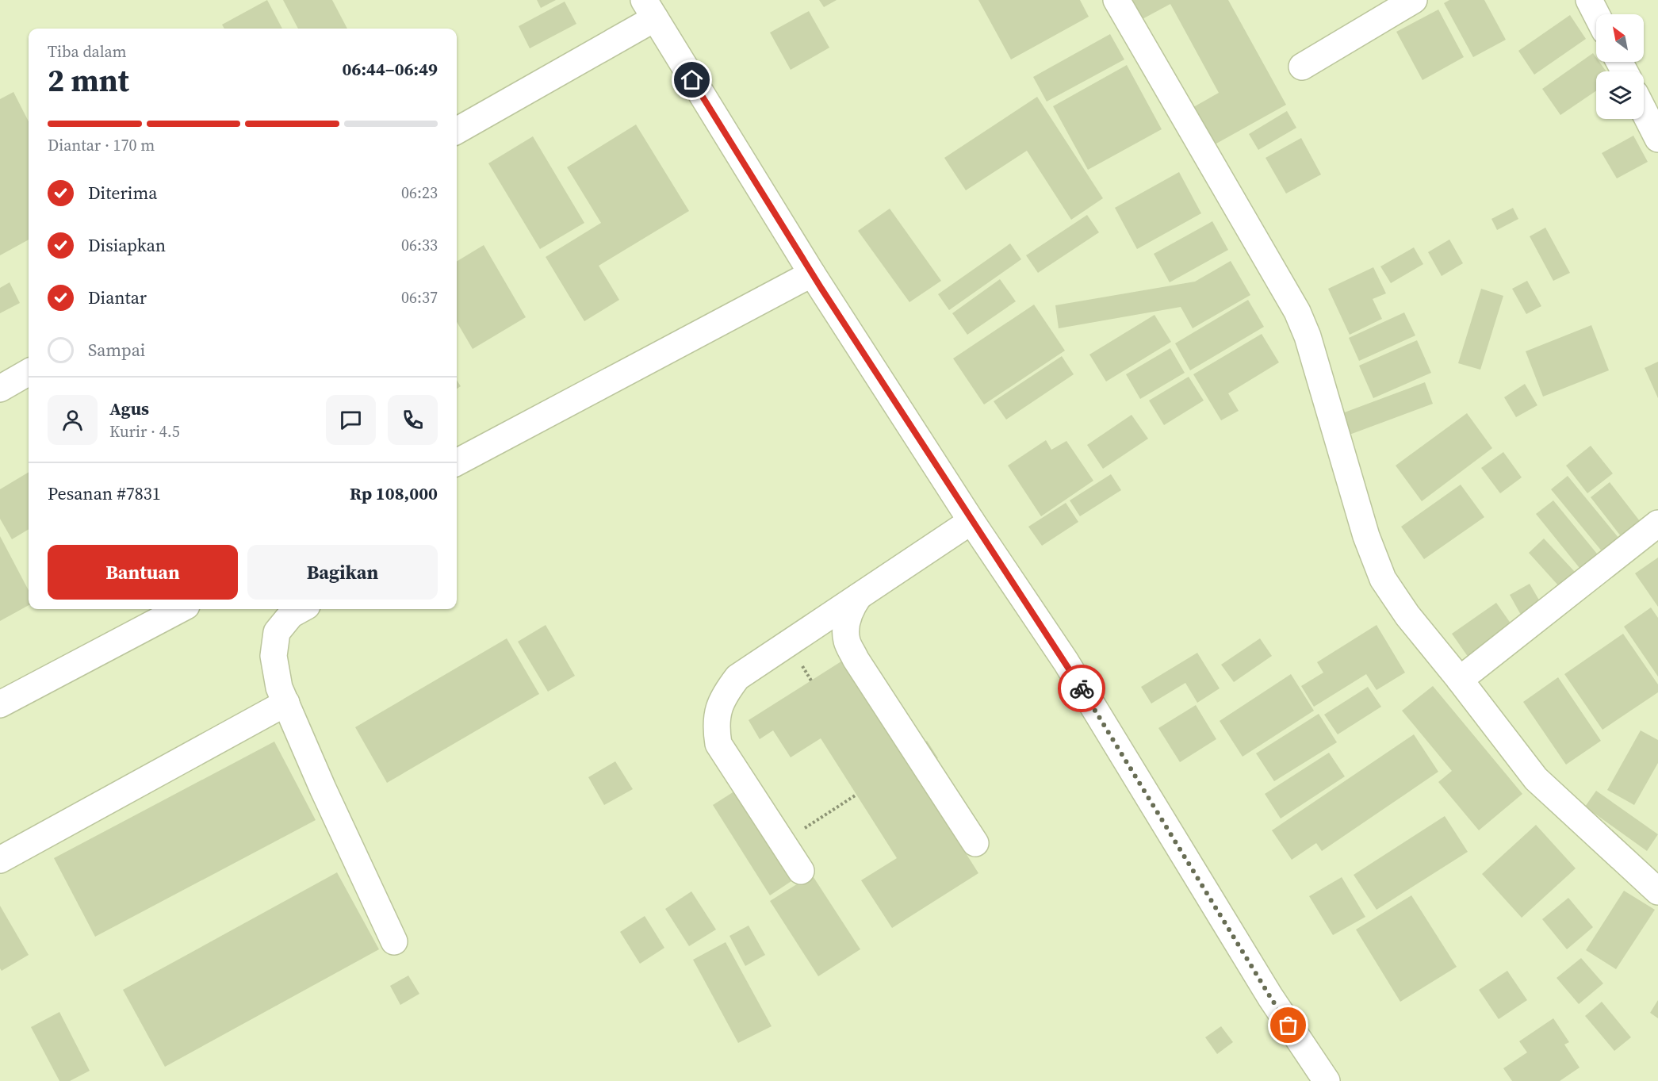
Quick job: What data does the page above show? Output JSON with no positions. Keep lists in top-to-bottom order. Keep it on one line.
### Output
{"north":"top left","page":{"heading":["2 mnt","Tiba dalam","06:44–06:49"],"panel":["Agus","Kurir · 4.5","Pesanan #7831","Rp 108,000"],"bar":"Diantar · 170 m","list":[["Diterima","06:23"],["Disiapkan","06:33"],["Diantar","06:37"],"Sampai"],"buttons":["Bantuan","Bagikan"]}}
